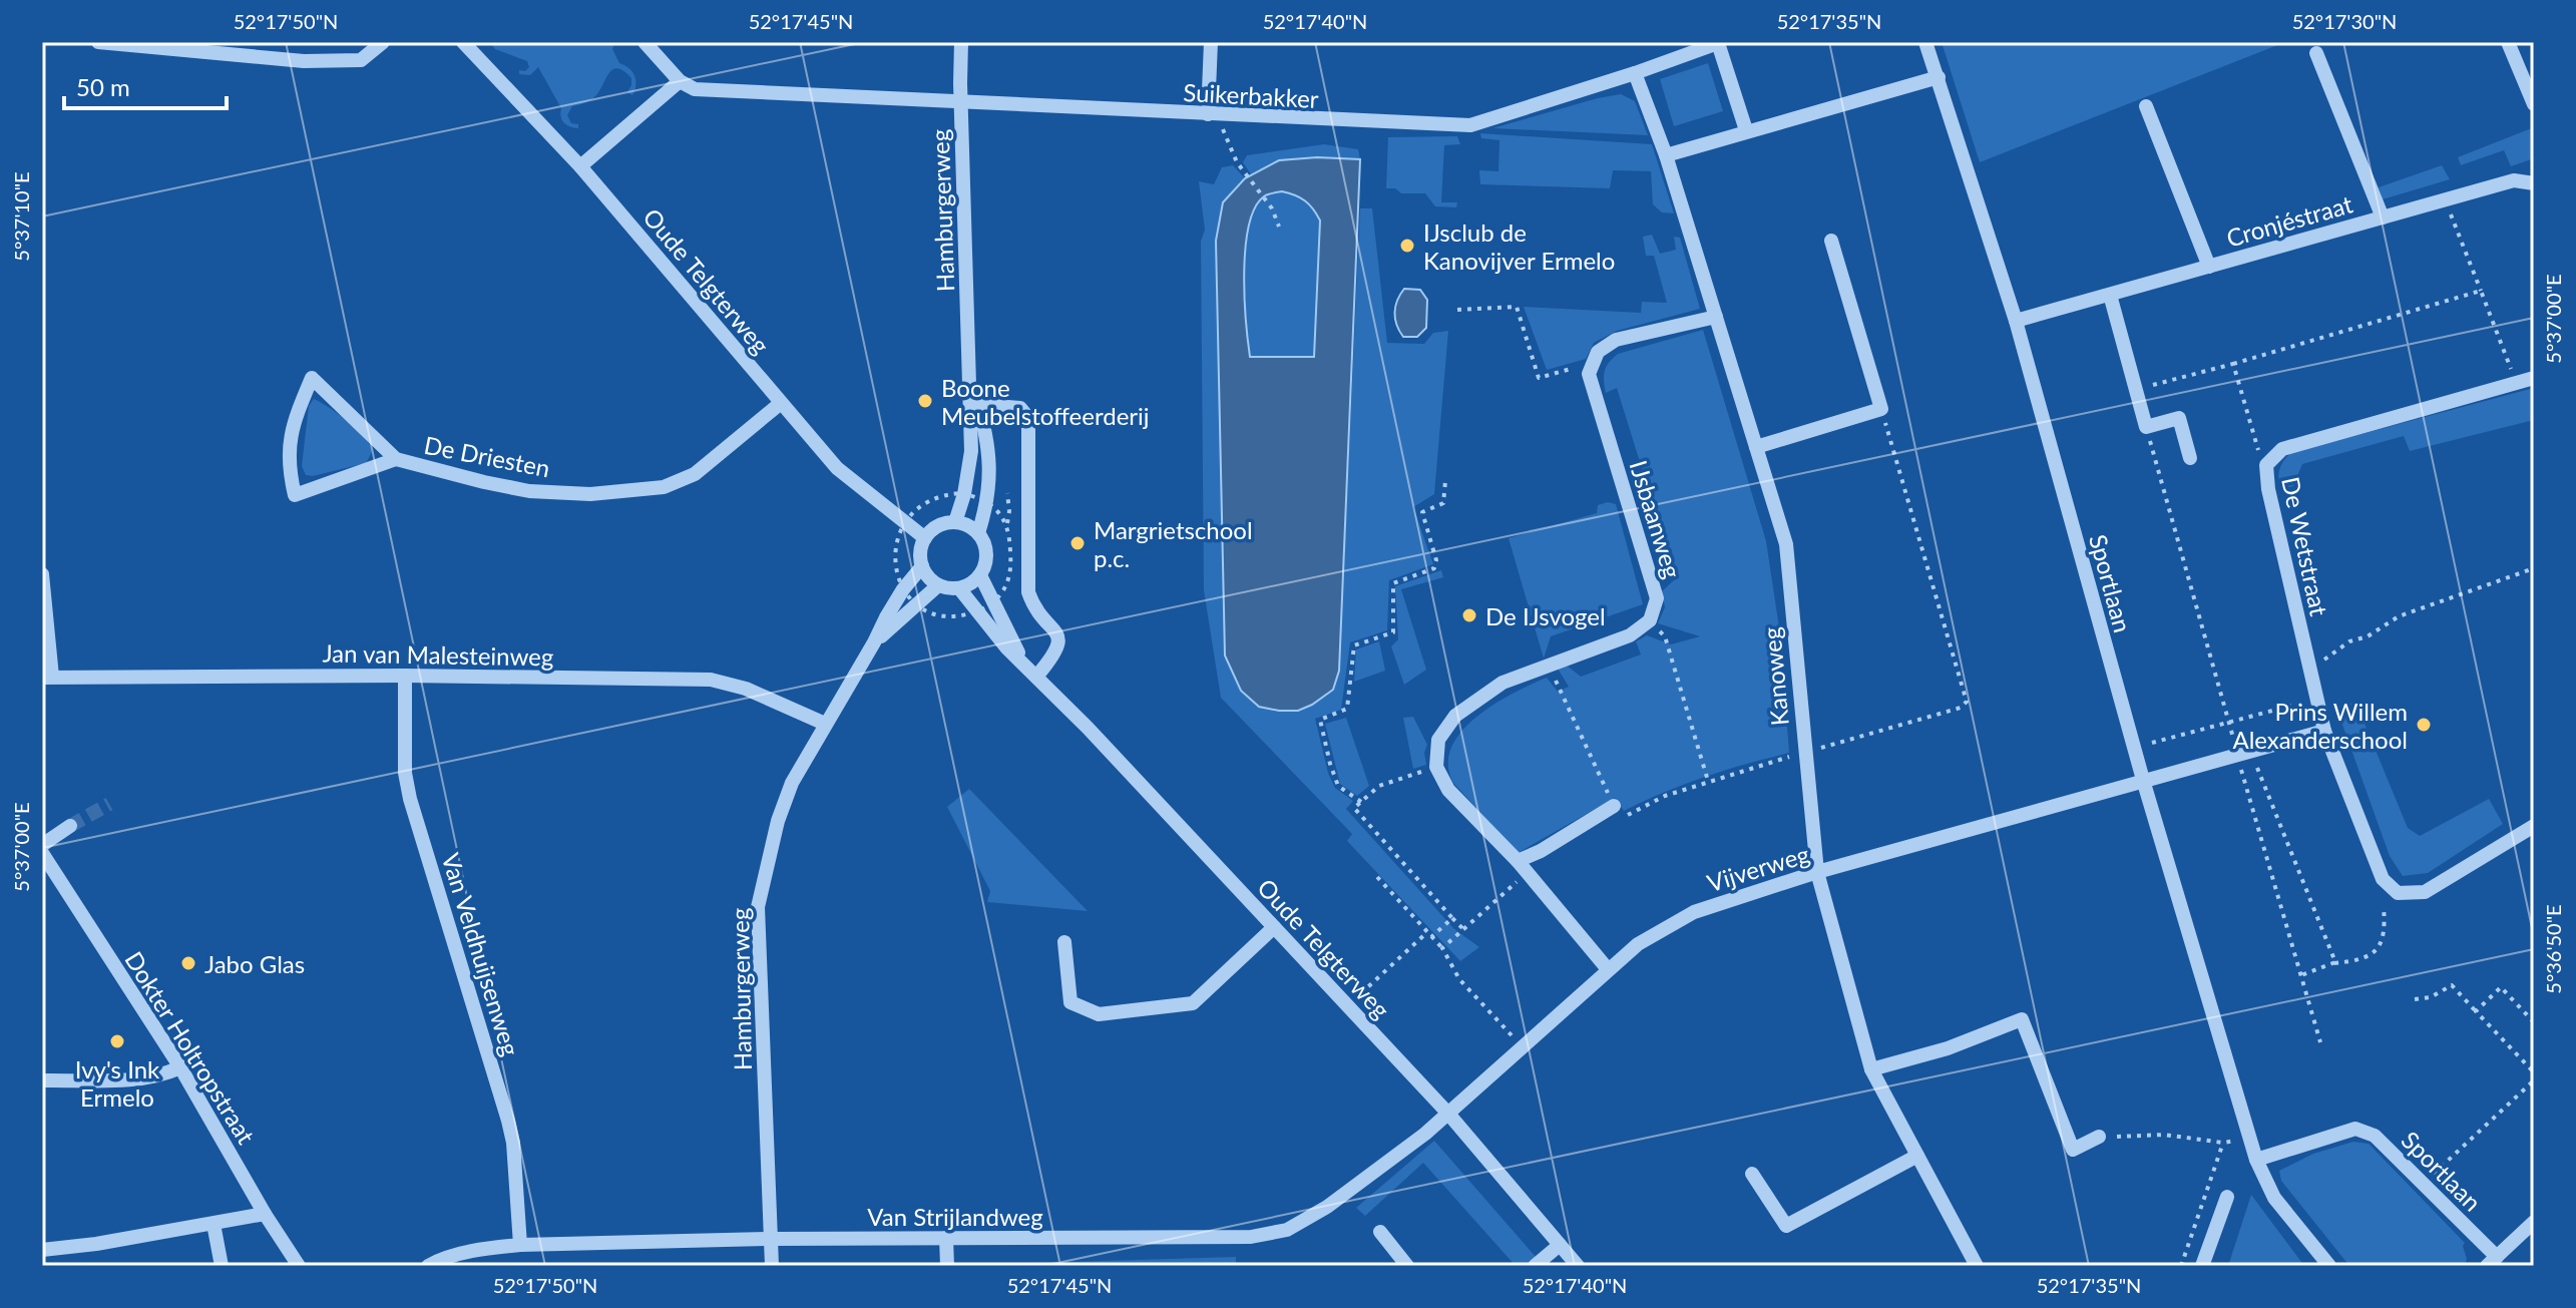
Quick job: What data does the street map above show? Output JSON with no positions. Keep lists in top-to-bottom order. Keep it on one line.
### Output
{"streets":{"street":["Suikerbakker","Hamburgerweg","Cronjéstraat","Oude Telgterweg","De Driesten","IJsbaanweg","De Wetstraat","Sportlaan","Jan van Malesteinweg","Kanoweg","Vijverweg","Van Veldhuijsenweg","Dokter Holtropstraat","Van Strijlandweg"]},"crossings":[["Suikerbakker","Hamburgerweg"],["Suikerbakker","Kanoweg"],["Hamburgerweg","Oude Telgterweg"],["Hamburgerweg","Jan van Malesteinweg"],["Hamburgerweg","Van Strijlandweg"],["Cronjéstraat","Sportlaan"],["Oude Telgterweg","De Driesten"],["Oude Telgterweg","Vijverweg"],["Oude Telgterweg","Van Strijlandweg"],["Sportlaan","Vijverweg"],["Jan van Malesteinweg","Van Veldhuijsenweg"],["Kanoweg","Vijverweg"],["Vijverweg","Van Strijlandweg"],["Van Veldhuijsenweg","Van Strijlandweg"]],"places":["IJsclub de Kanovijver Ermelo","Boone Meubelstoffeerderij","Margrietschool p.c.","De IJsvogel","Prins Willem Alexanderschool","Jabo Glas","Ivy's Ink Ermelo"],"scale_bar":"50 m","coordinates":["52°17'50\"N","52°17'45\"N","52°17'40\"N","52°17'35\"N","52°17'30\"N","5°37'10\"E","5°37'00\"E","5°36'50\"E"]}
